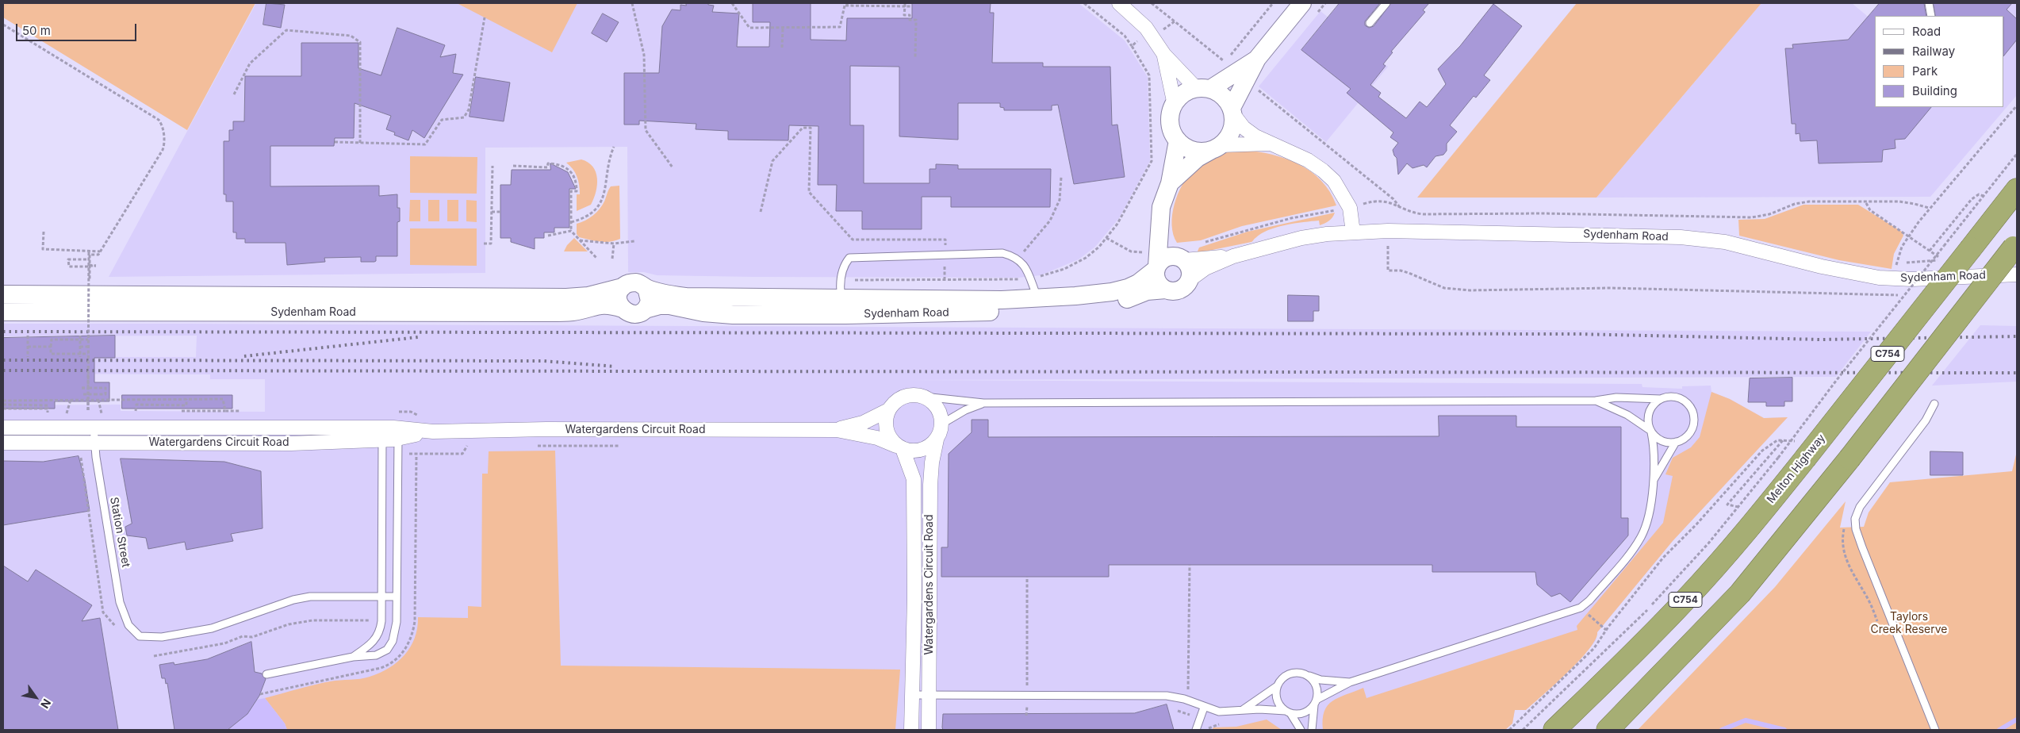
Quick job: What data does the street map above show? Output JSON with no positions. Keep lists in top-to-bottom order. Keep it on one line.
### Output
{"streets":{"highway":["C754","Melton Highway"],"street":["Sydenham Road","Watergardens Circuit Road"],"lane":["Station Street"]},"crossings":[["Watergardens Circuit Road","Station Street"]],"parks":["Taylors Creek Reserve"],"legend":["Road","Railway","Park","Building"],"scale_bar":"50 m","north":"bottom right"}
